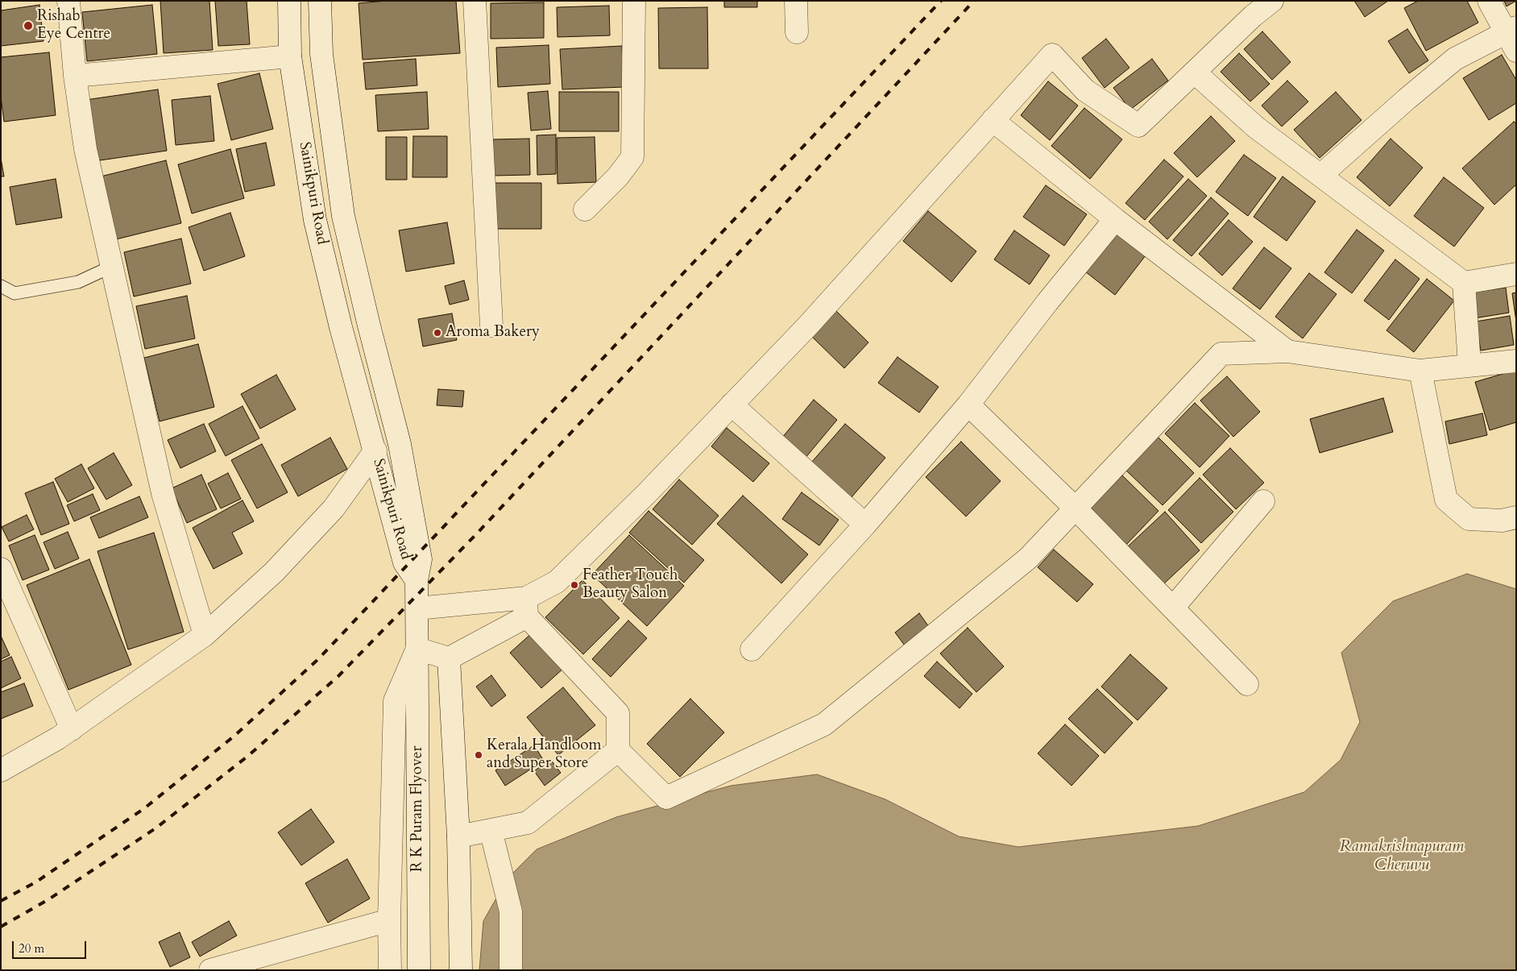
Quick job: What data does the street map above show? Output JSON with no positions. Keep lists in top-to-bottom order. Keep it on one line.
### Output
{"streets":{"street":["Sainikpuri Road","R K Puram Flyover"]},"crossings":[["Sainikpuri Road","R K Puram Flyover"]],"water":["Ramakrishnapuram Cheruvu"],"places":["Rishab Eye Centre","Aroma Bakery","Feather Touch Beauty Salon","Kerala Handloom and Super Store"],"scale_bar":"20 m"}
